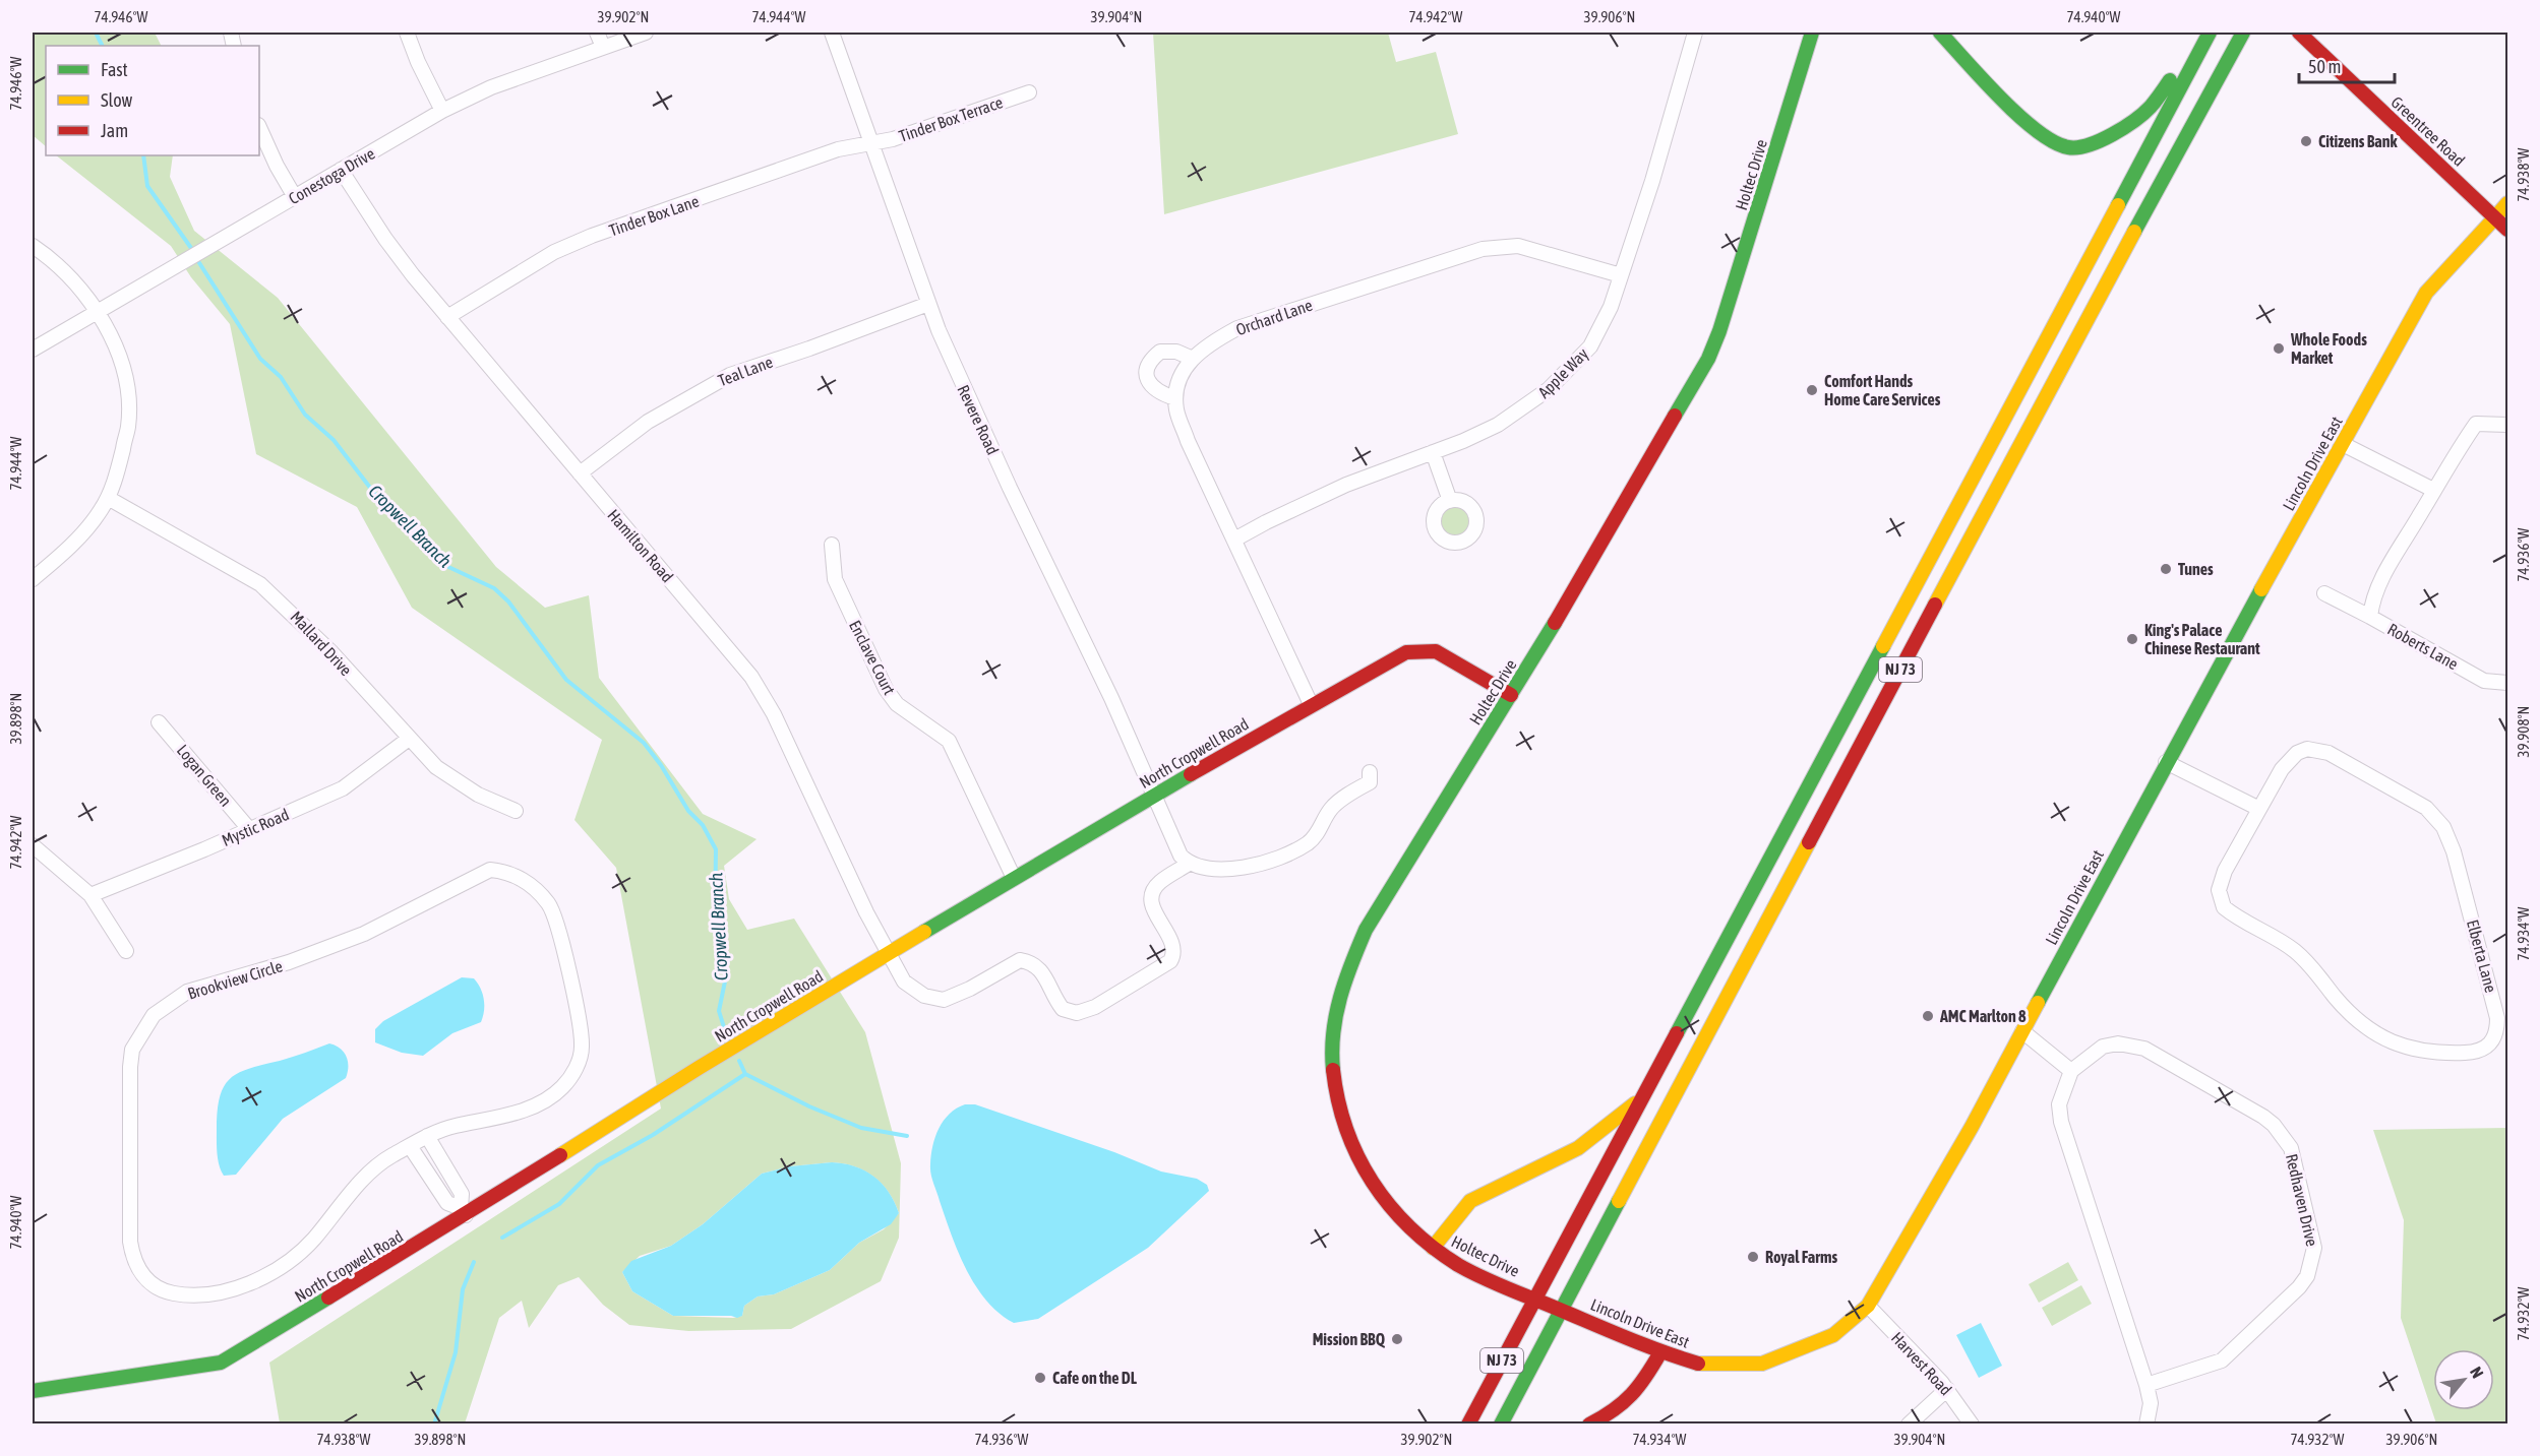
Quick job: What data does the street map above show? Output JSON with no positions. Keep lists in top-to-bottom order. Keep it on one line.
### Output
{"streets":{"main road":["Greentree Road","Holtec Drive","Lincoln Drive East","NJ 73","North Cropwell Road"],"street":["Tinder Box Terrace","Conestoga Drive","Tinder Box Lane","Orchard Lane","Teal Lane","Apple Way","Revere Road","Hamilton Road","Mallard Drive","Roberts Lane","Enclave Court","Logan Green","Mystic Road","Elberta Lane","Brookview Circle","Redhaven Drive","Harvest Road"]},"crossings":[["Tinder Box Terrace","Tinder Box Lane"],["Tinder Box Terrace","Revere Road"],["Greentree Road","Lincoln Drive East"],["Holtec Drive","Lincoln Drive East"],["Holtec Drive","NJ 73"],["Holtec Drive","North Cropwell Road"],["Conestoga Drive","Hamilton Road"],["Tinder Box Lane","Revere Road"],["Tinder Box Lane","Hamilton Road"],["Orchard Lane","Apple Way"],["Teal Lane","Revere Road"],["Teal Lane","Hamilton Road"],["Revere Road","Hamilton Road"],["Revere Road","North Cropwell Road"],["Lincoln Drive East","NJ 73"],["Lincoln Drive East","Harvest Road"],["Hamilton Road","North Cropwell Road"],["Mallard Drive","Mystic Road"],["Enclave Court","North Cropwell Road"],["Logan Green","Mystic Road"]],"water":["Cropwell Branch"],"places":["Citizens Bank","Whole Foods Market","Comfort Hands Home Care Services","Tunes","King's Palace Chinese Restaurant","AMC Marlton 8","Royal Farms","Mission BBQ","Cafe on the DL"],"legend":["Fast","Slow","Jam"],"scale_bar":"50 m","north":"top right","coordinates":["74.946°W","39.902°N","74.944°W","39.904°N","74.942°W","39.906°N","74.940°W","74.938°W","74.936°W","39.898°N","39.908°N","74.934°W","74.932°W"]}
